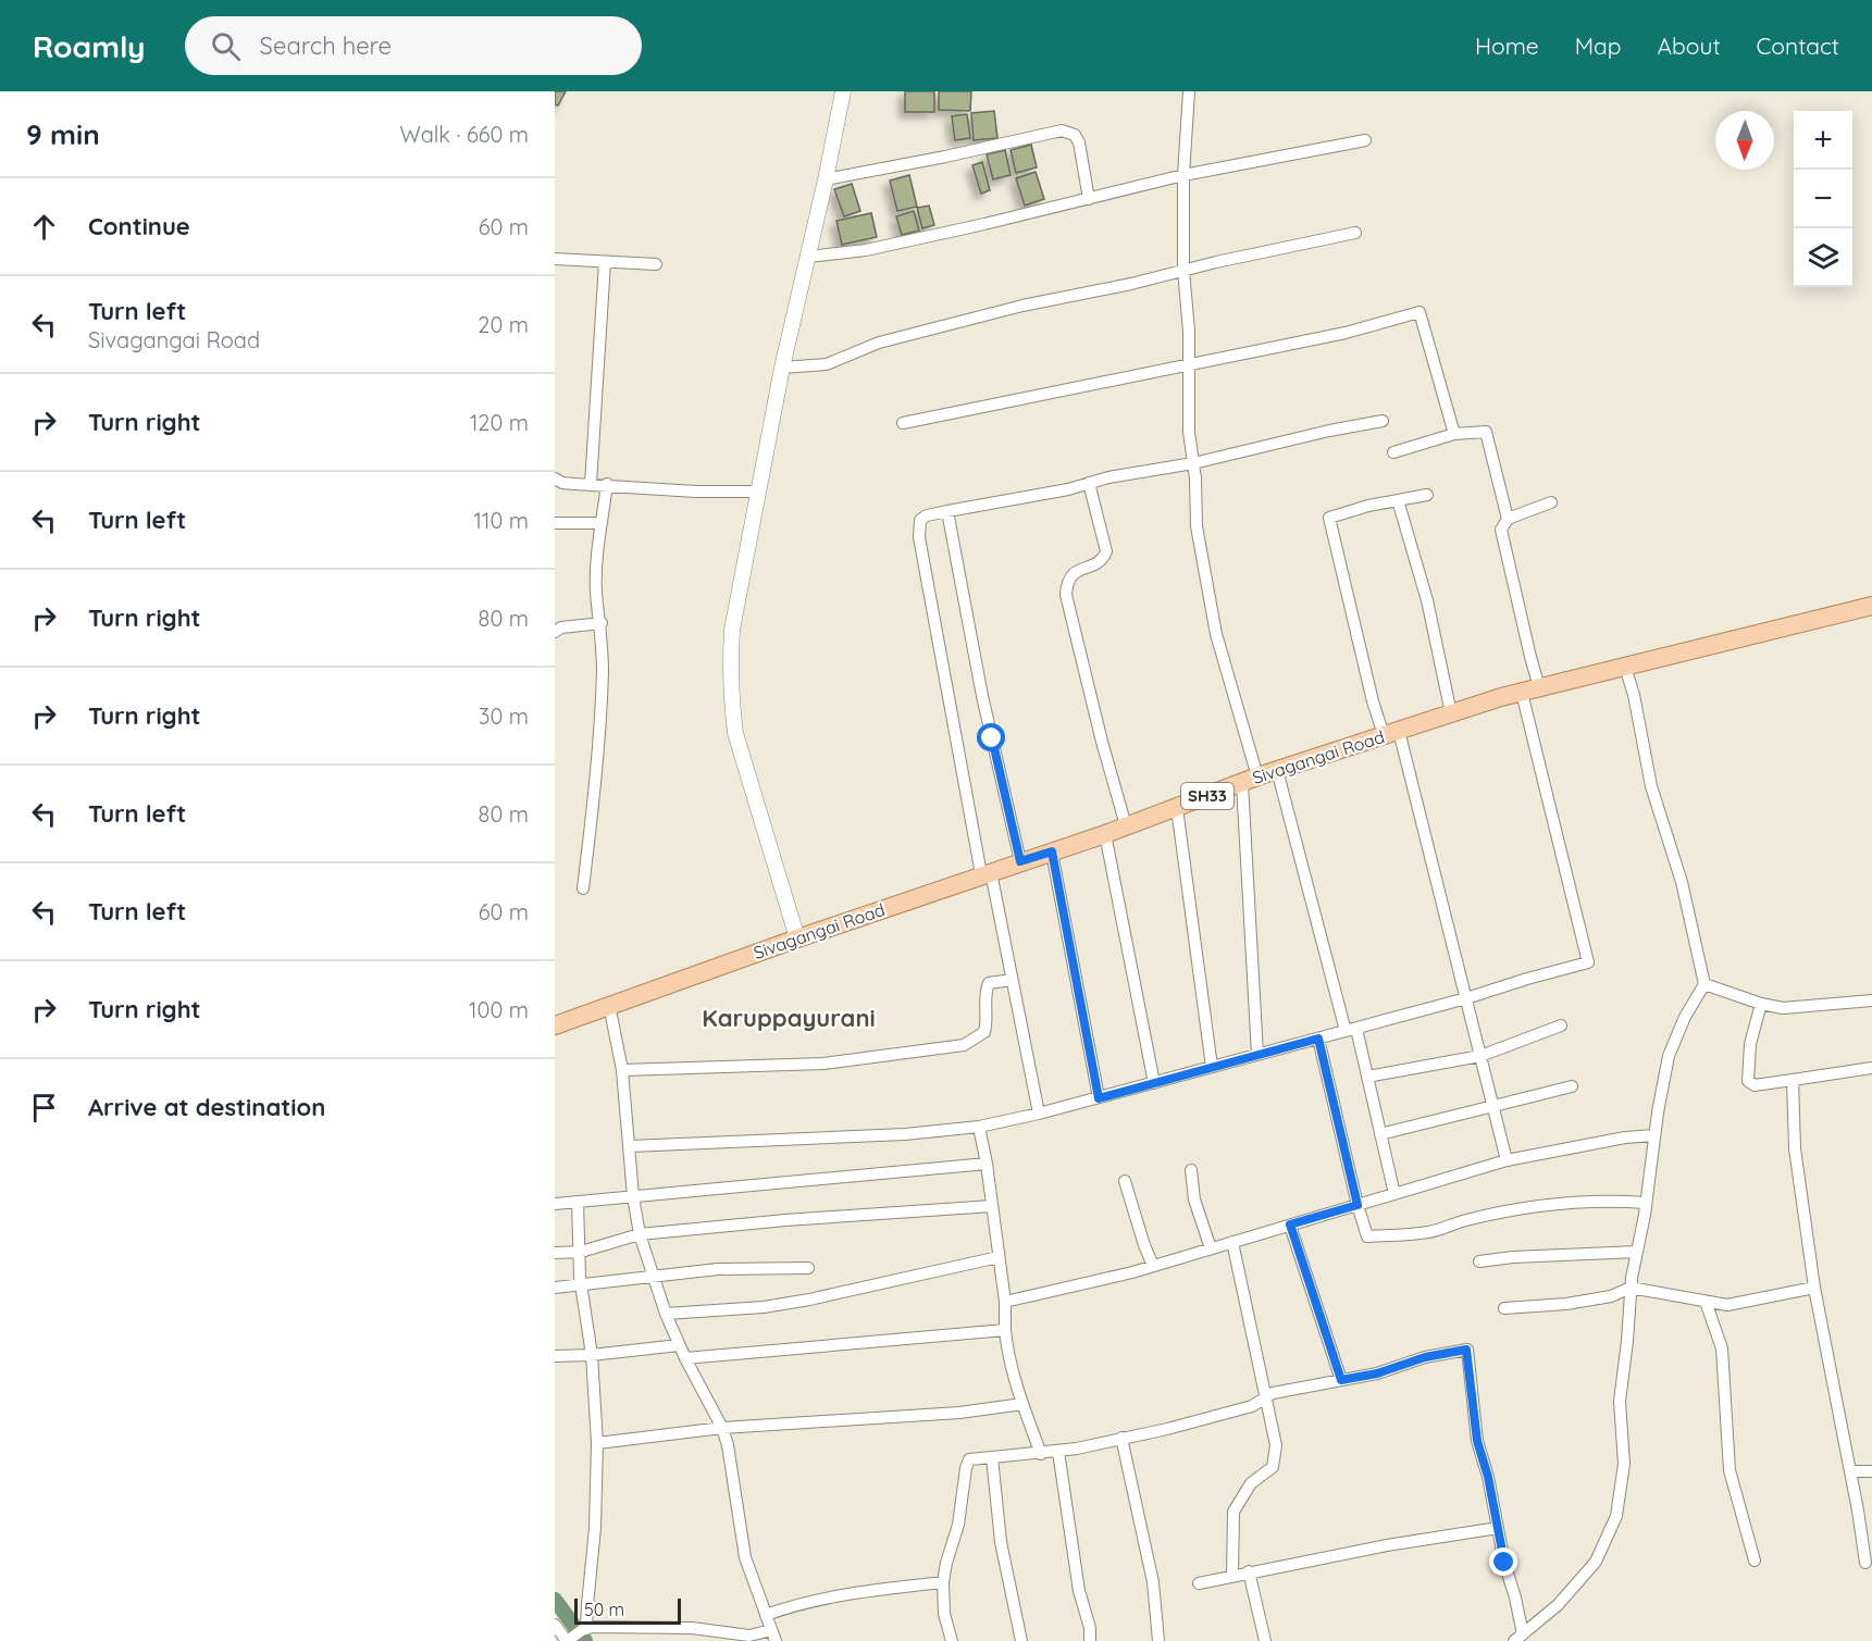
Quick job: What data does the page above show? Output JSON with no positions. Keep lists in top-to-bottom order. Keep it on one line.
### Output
{"streets":{"main road":["Sivagangai Road","SH33"]},"districts":["Karuppayurani"],"scale_bar":"50 m","north":"bottom","page":{"header":"Roamly","search":"Search here","nav":["Home","Map","About","Contact"],"heading":["9 min","Walk · 660 m"],"map_buttons":["+","−"],"list":[["Continue","60 m"],["Turn left","Sivagangai Road","20 m"],["Turn right","120 m"],["Turn left","110 m"],["Turn right","80 m"],["Turn right","30 m"],["Turn left","80 m"],["Turn left","60 m"],["Turn right","100 m"],"Arrive at destination"],"scale":"50 m"}}
